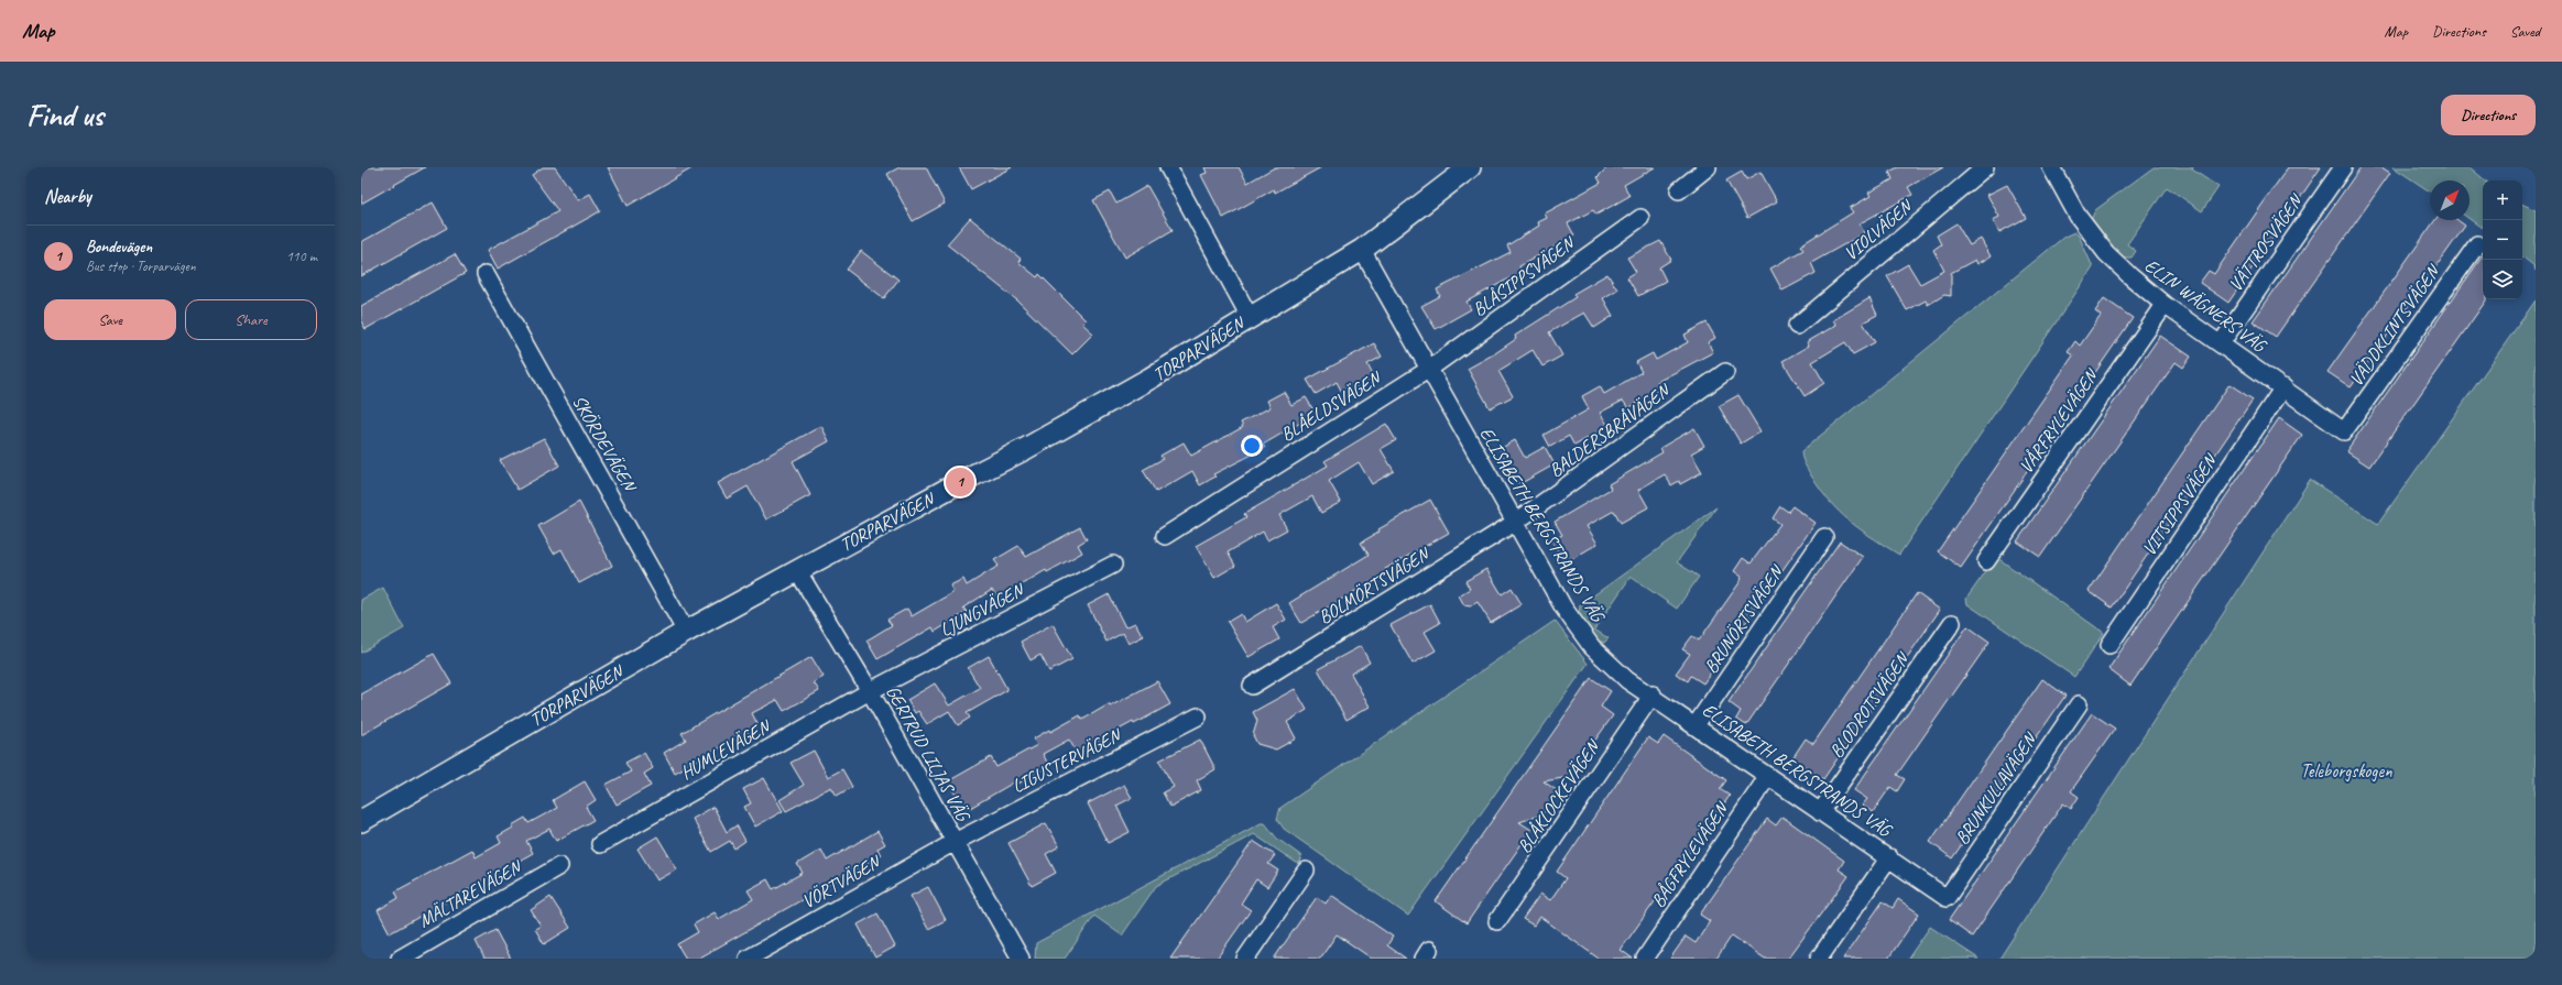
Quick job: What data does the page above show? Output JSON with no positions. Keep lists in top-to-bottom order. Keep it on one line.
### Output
{"streets":{"street":["VIOLVÄGEN","VÄTTROSVÄGEN","BLÅSIPPSVÄGEN","ELIN WÄGNERS VÄG","VÄDDKLINTSVÄGEN","TORPARVÄGEN","BLÅELDSVÄGEN","VÅRFRYLEVÄGEN","BALDERSBRÅVÄGEN","SKÖRDEVÄGEN","VITSIPPSVÄGEN","ELISABETH BERGSTRANDS VÄG","BOLMÖRTSVÄGEN","LJUNGVÄGEN","BRUNÖRTSVÄGEN","BLODROTSVÄGEN","HUMLEVÄGEN","GERTRUD LILJAS VÄG","LIGUSTERVÄGEN","BRUNKULLAVÄGEN","BLÅKLOCKEVÄGEN","BÅGFRYLEVÄGEN","VÖRTVÄGEN","MÄLTAREVÄGEN"]},"crossings":[["VÄTTROSVÄGEN","ELIN WÄGNERS VÄG"],["BLÅSIPPSVÄGEN","BLÅELDSVÄGEN"],["BLÅSIPPSVÄGEN","ELISABETH BERGSTRANDS VÄG"],["ELIN WÄGNERS VÄG","VÄDDKLINTSVÄGEN"],["ELIN WÄGNERS VÄG","VÅRFRYLEVÄGEN"],["ELIN WÄGNERS VÄG","VITSIPPSVÄGEN"],["TORPARVÄGEN","SKÖRDEVÄGEN"],["TORPARVÄGEN","ELISABETH BERGSTRANDS VÄG"],["TORPARVÄGEN","GERTRUD LILJAS VÄG"],["BLÅELDSVÄGEN","ELISABETH BERGSTRANDS VÄG"],["BALDERSBRÅVÄGEN","ELISABETH BERGSTRANDS VÄG"],["BALDERSBRÅVÄGEN","BOLMÖRTSVÄGEN"],["ELISABETH BERGSTRANDS VÄG","BOLMÖRTSVÄGEN"],["ELISABETH BERGSTRANDS VÄG","BRUNÖRTSVÄGEN"],["ELISABETH BERGSTRANDS VÄG","BLODROTSVÄGEN"],["ELISABETH BERGSTRANDS VÄG","BRUNKULLAVÄGEN"],["ELISABETH BERGSTRANDS VÄG","BLÅKLOCKEVÄGEN"],["ELISABETH BERGSTRANDS VÄG","BÅGFRYLEVÄGEN"],["LJUNGVÄGEN","HUMLEVÄGEN"],["LJUNGVÄGEN","GERTRUD LILJAS VÄG"],["HUMLEVÄGEN","GERTRUD LILJAS VÄG"],["GERTRUD LILJAS VÄG","LIGUSTERVÄGEN"],["GERTRUD LILJAS VÄG","VÖRTVÄGEN"],["LIGUSTERVÄGEN","VÖRTVÄGEN"]],"parks":["Teleborgskogen"],"north":"top right","page":{"header":"Map","nav":["Map","Directions","Saved"],"buttons":["Directions",["Save","Share"]],"title":"Find us","heading":"Nearby","map_buttons":["+","−"],"list":[{"mark":"1","name":"Bondevägen","note":"Bus stop · Torparvägen","value":"110 m"}],"pins":"1"}}
